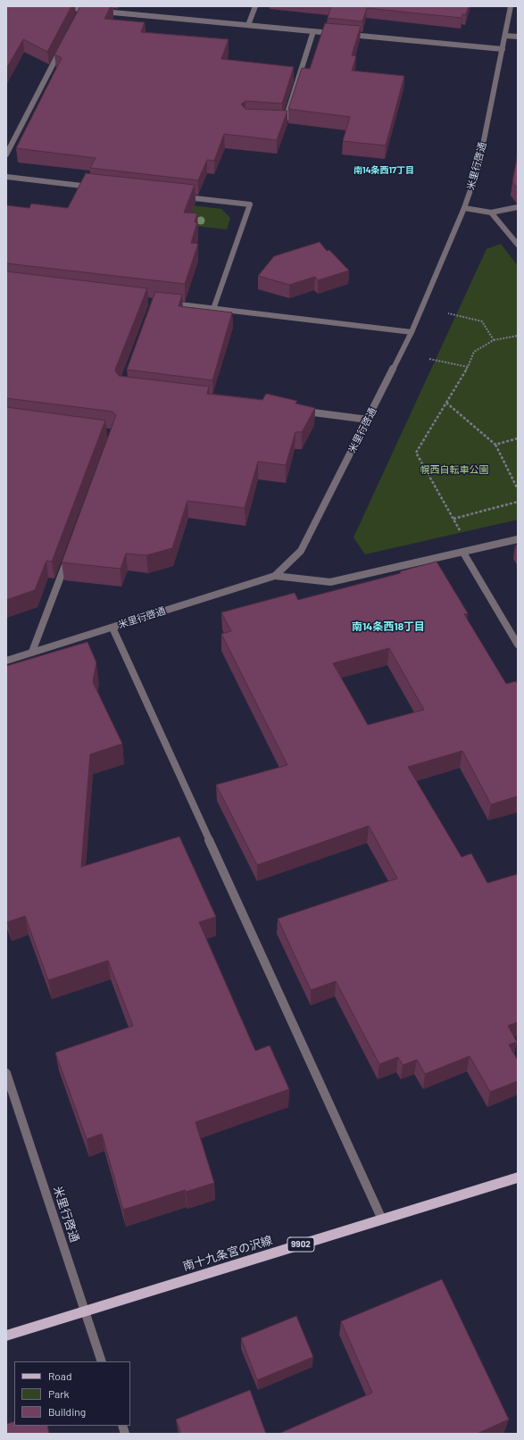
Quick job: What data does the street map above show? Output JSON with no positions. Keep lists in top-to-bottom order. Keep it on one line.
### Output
{"streets":{"main road":["9902","南十九条宮の沢線"],"street":["米里行啓通"]},"crossings":[["米里行啓通","南十九条宮の沢線"]],"districts":["南14条西17丁目","南14条西18丁目"],"parks":["幌西自転車公園"],"legend":["Road","Park","Building"]}
